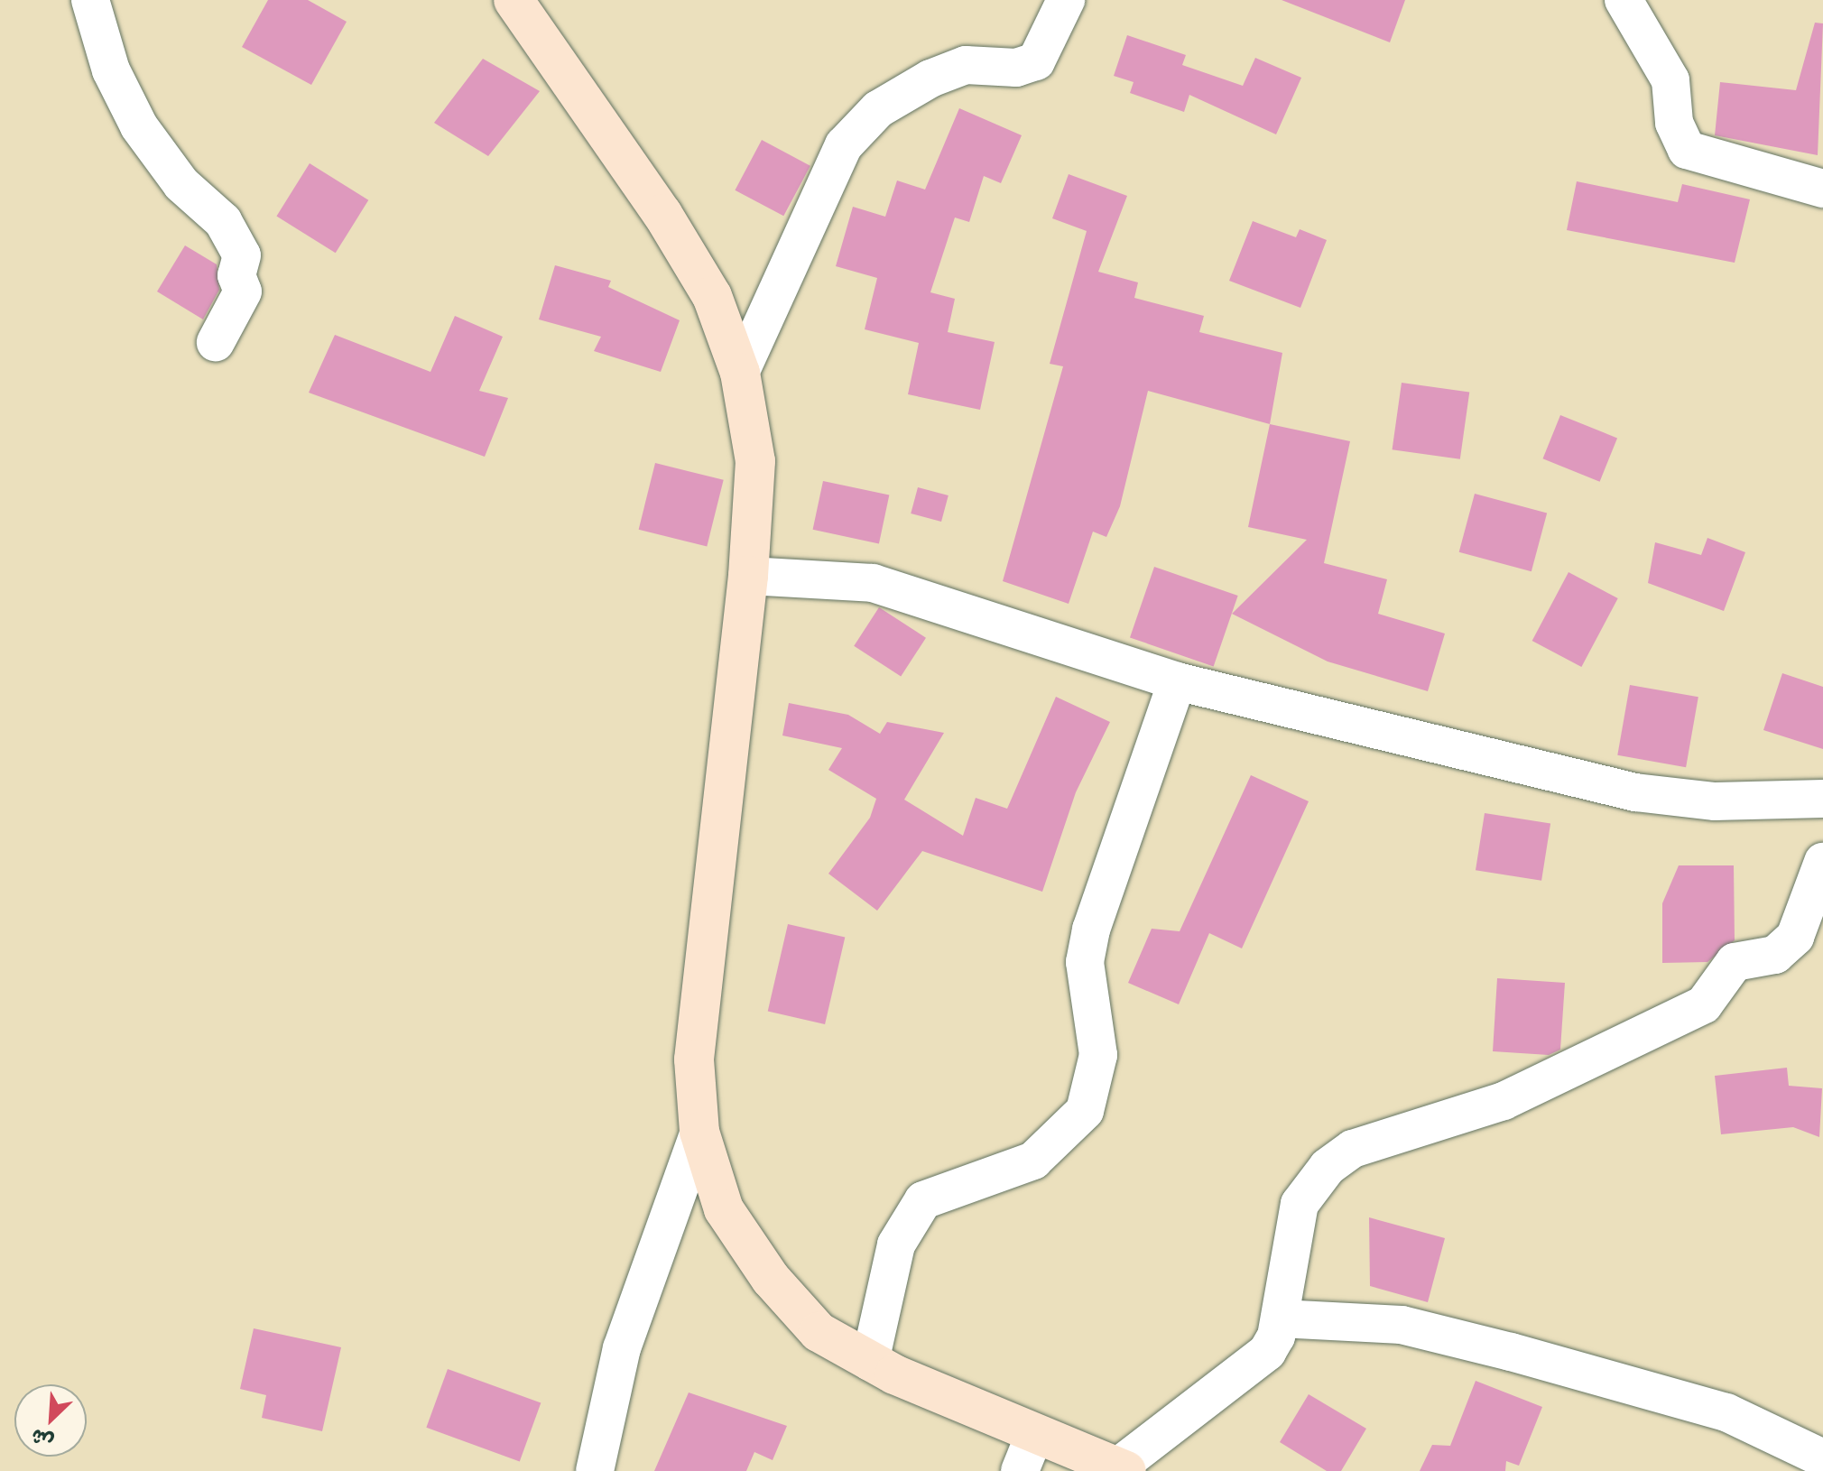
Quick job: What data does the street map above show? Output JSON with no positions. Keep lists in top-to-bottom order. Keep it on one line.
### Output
{"north":"bottom left"}
